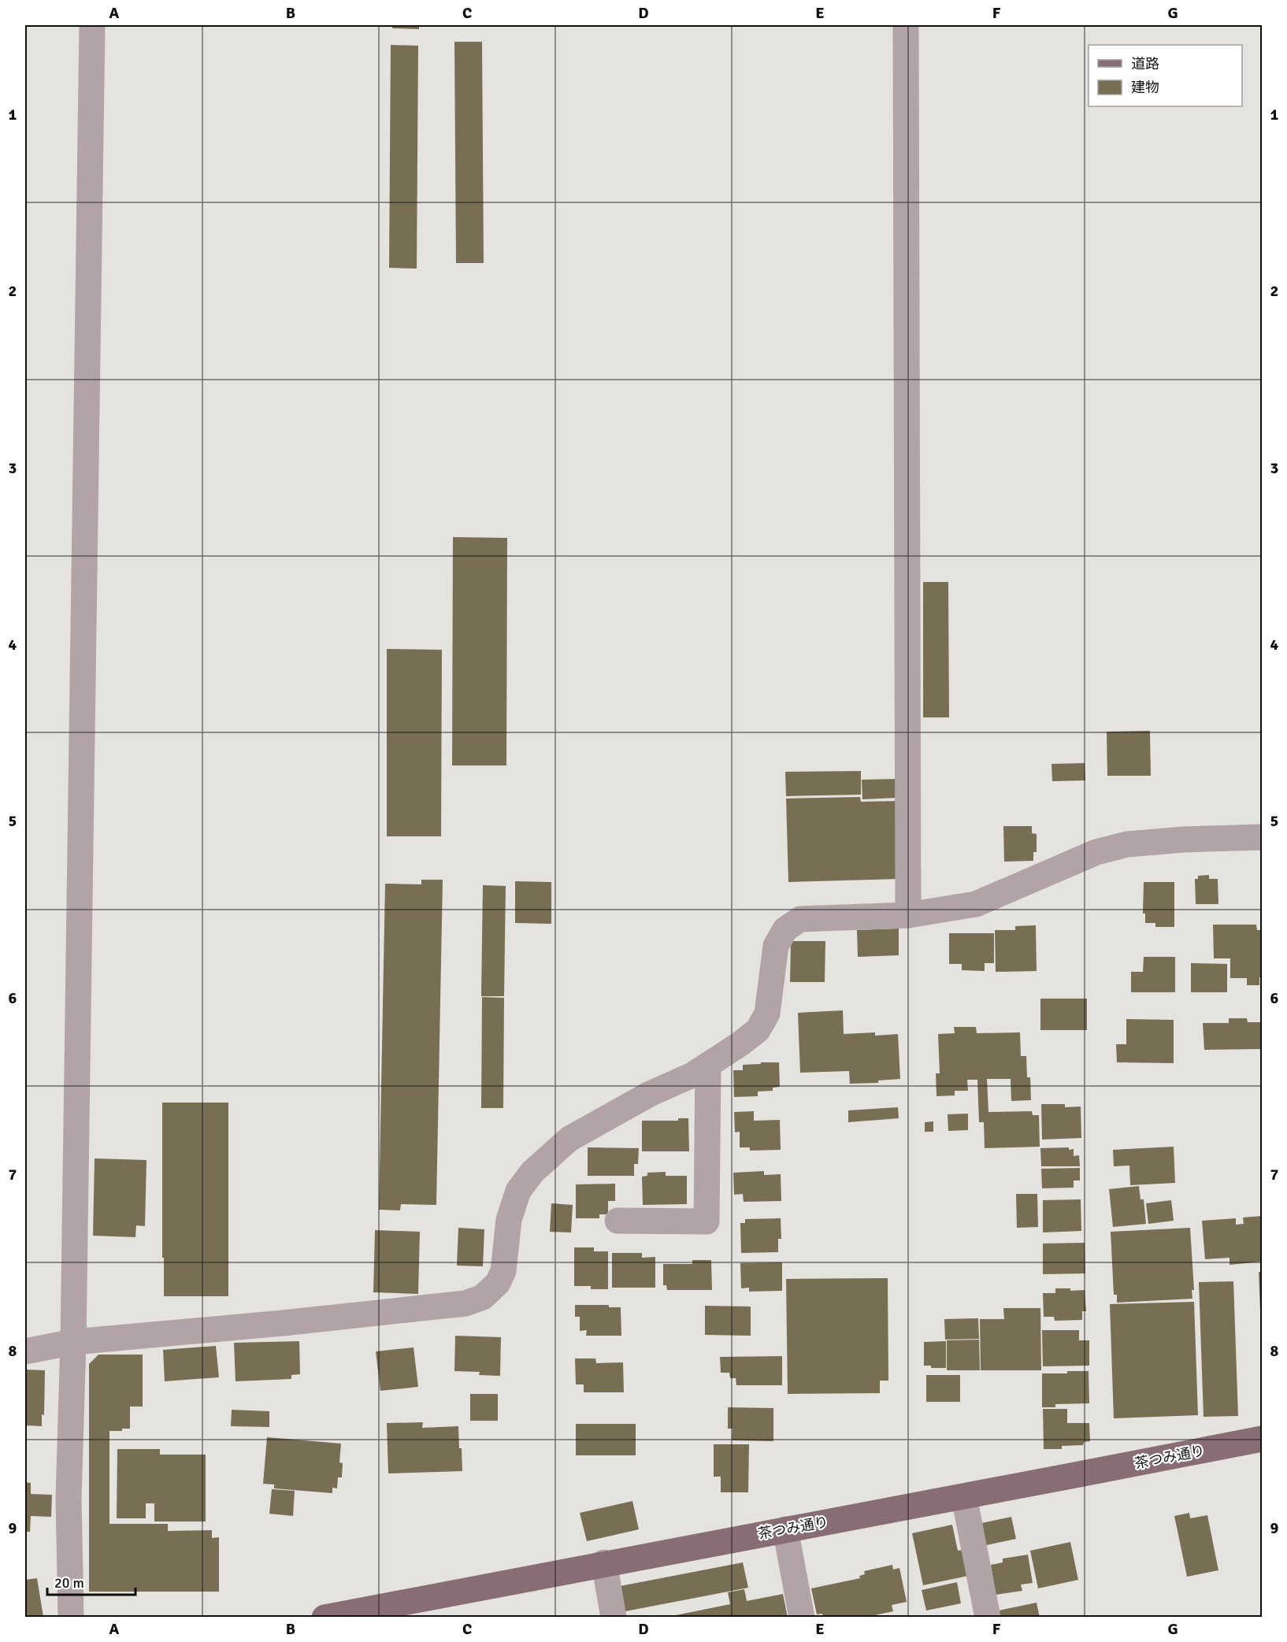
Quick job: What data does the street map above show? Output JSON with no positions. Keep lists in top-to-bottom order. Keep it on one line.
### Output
{"streets":{"main road":["茶つみ通り"]},"legend":["道路","建物"],"scale_bar":"20 m","grid":{"columns":["A","B","C","D","E","F","G"],"rows":["1","2","3","4","5","6","7","8","9"]}}
